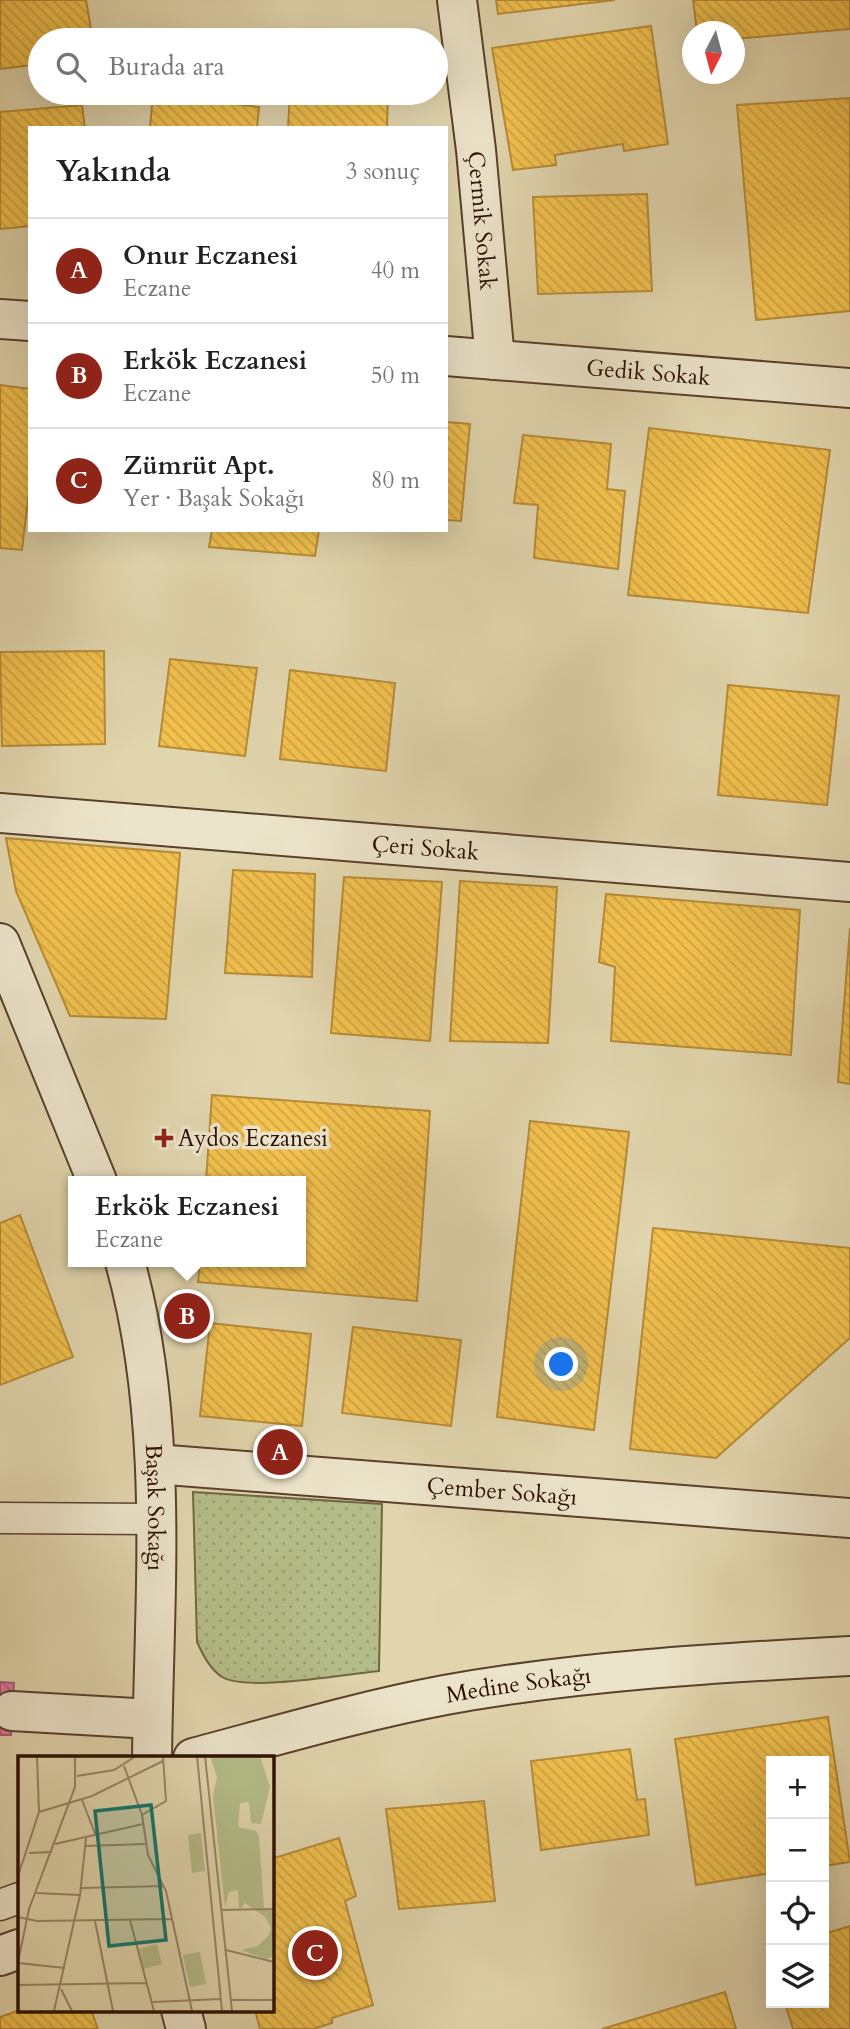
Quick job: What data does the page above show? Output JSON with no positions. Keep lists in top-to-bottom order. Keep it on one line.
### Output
{"streets":{"street":["Çermik Sokak","Gedik Sokak","Çeri Sokak","Çember Sokağı","Başak Sokağı","Medine Sokağı"]},"crossings":[["Çermik Sokak","Gedik Sokak"],["Çember Sokağı","Başak Sokağı"]],"places":{"health":["Aydos Eczanesi"]},"north":"bottom","page":{"search":"Burada ara","heading":["Yakında","3 sonuç"],"list":[{"mark":"A","name":"Onur Eczanesi","note":"Eczane","value":"40 m"},{"mark":"B","name":"Erkök Eczanesi","note":"Eczane","value":"50 m"},{"mark":"C","name":"Zümrüt Apt.","note":"Yer · Başak Sokağı","value":"80 m"}],"popup":["Erkök Eczanesi","Eczane"],"pins":["B","A","C"],"map_buttons":["+","−"]}}
